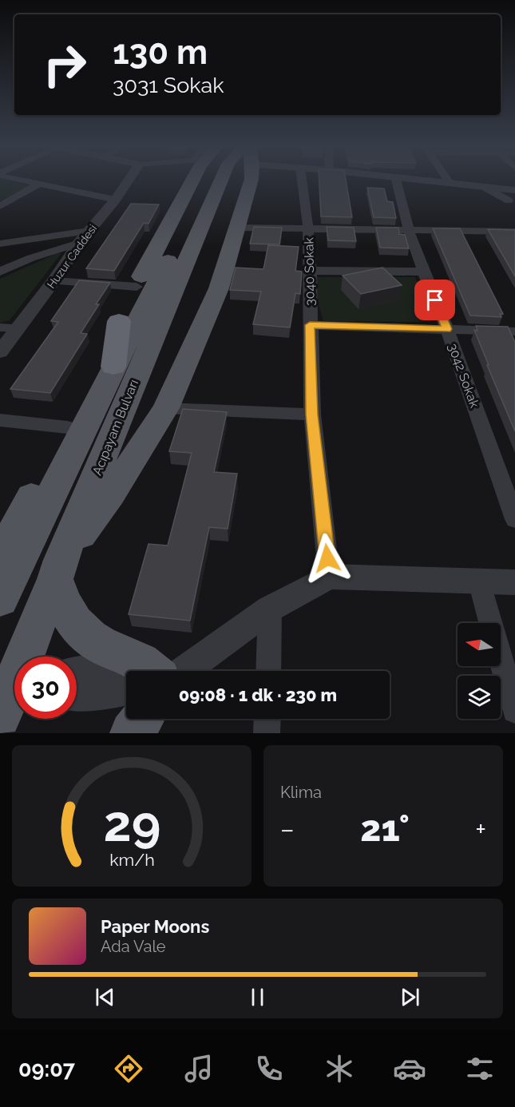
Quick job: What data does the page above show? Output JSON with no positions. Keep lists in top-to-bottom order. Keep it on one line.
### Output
{"streets":{"main road":["Acıpayam Bulvarı"],"street":["Huzur Caddesi","3040 Sokak","3042 Sokak"]},"north":"left","page":{"turn":["130 m","3031 Sokak"],"limit":"30","trip":"09:08 · 1 dk · 230 m","tile":"Klima","heat":["−","21°","+"],"song":["Paper Moons","Ada Vale"],"tabs":"09:07","gauge":["29","km/h"]}}
